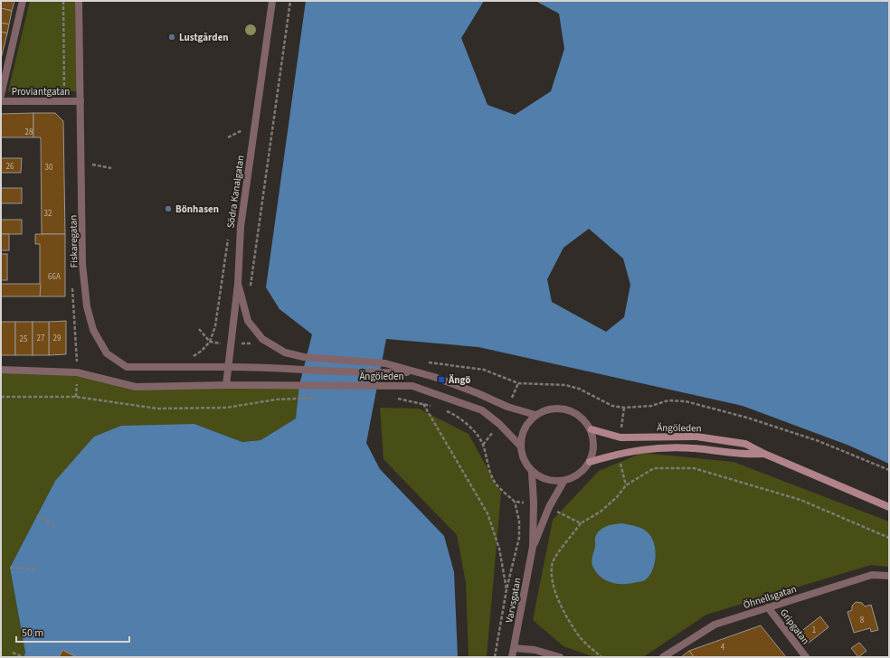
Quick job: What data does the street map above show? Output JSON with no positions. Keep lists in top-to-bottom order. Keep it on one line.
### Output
{"streets":{"main road":["Ängöleden"],"street":["Proviantgatan","Södra Kanalgatan","Fiskaregatan","Öhnellsgatan","Varvsgatan","Gripgatan"]},"crossings":[["Proviantgatan","Fiskaregatan"],["Södra Kanalgatan","Fiskaregatan"],["Södra Kanalgatan","Ängöleden"],["Fiskaregatan","Ängöleden"],["Ängöleden","Varvsgatan"],["Öhnellsgatan","Gripgatan"]],"places":{"other":["Lustgården","Bönhasen"],"transit":["Ängö"]},"house_numbers":["28","26","30","32","66A","27","29","25","8","1","4"],"scale_bar":"50 m"}
